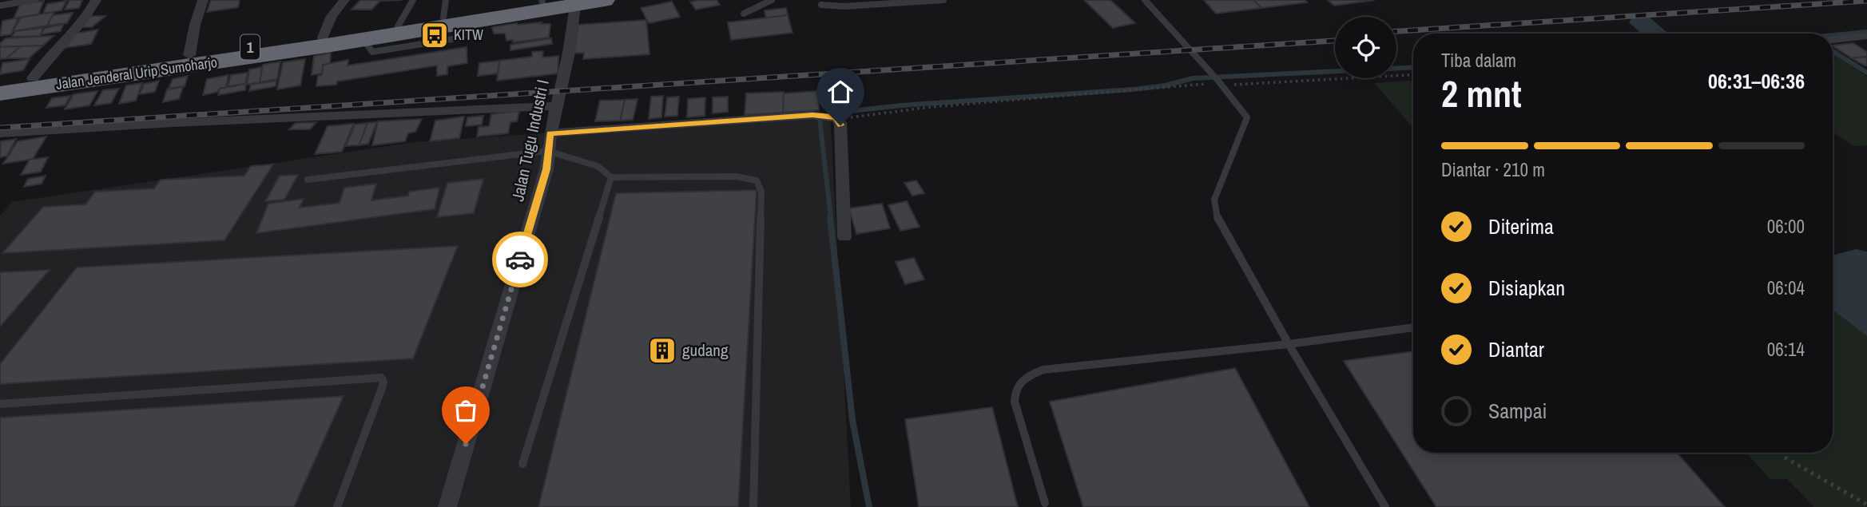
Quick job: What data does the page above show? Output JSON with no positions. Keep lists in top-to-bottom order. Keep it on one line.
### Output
{"streets":{"highway":["1","Jalan Jenderal Urip Sumoharjo"],"street":["Jalan Tugu Industri I"]},"crossings":[["Jalan Jenderal Urip Sumoharjo","Jalan Tugu Industri I"]],"places":{"bus stop":["KITW"],"building":["gudang"]},"page":{"heading":["2 mnt","Tiba dalam","06:31–06:36"],"bar":"Diantar · 210 m","list":[["Diterima","06:00"],["Disiapkan","06:04"],["Diantar","06:14"],"Sampai"]}}
